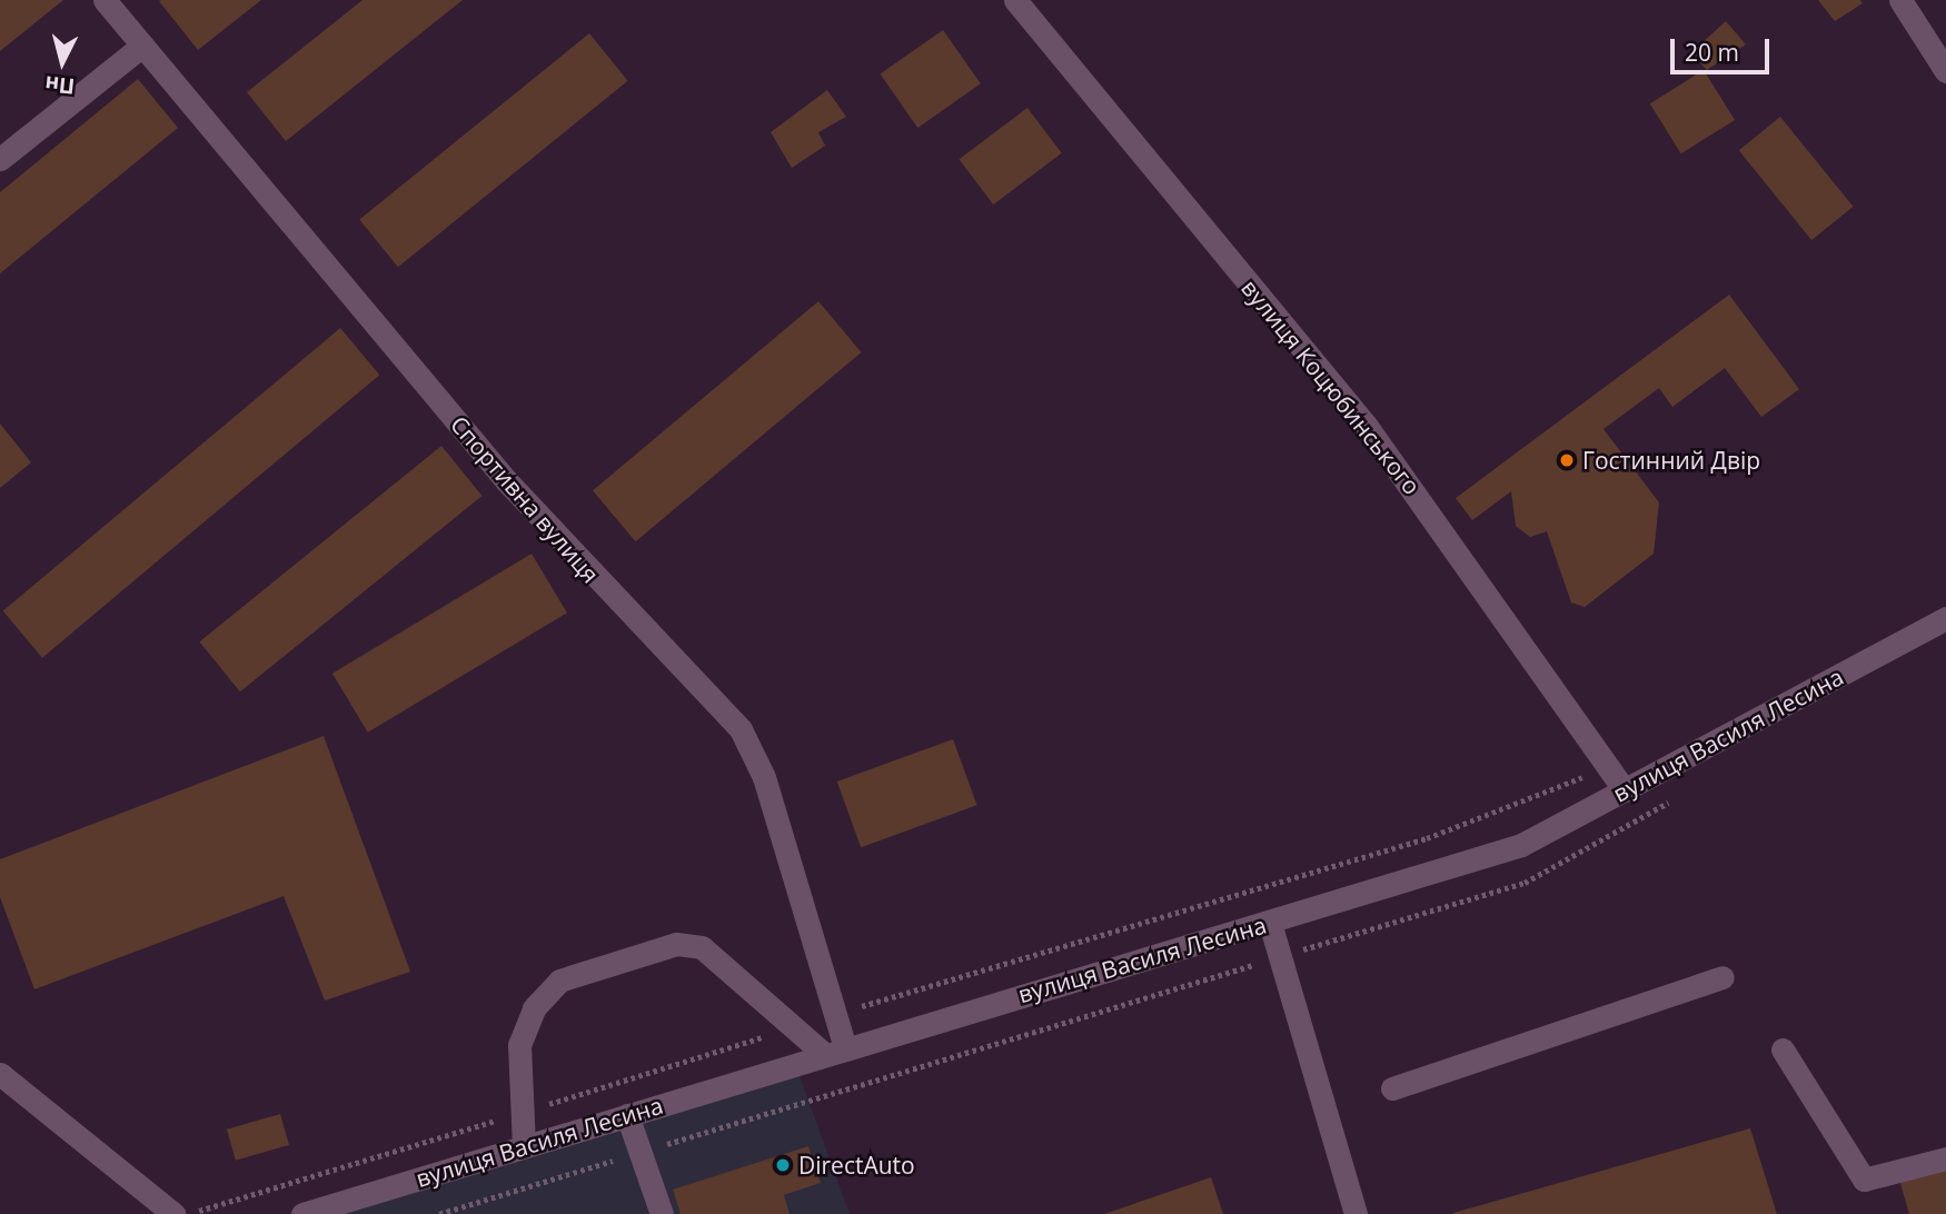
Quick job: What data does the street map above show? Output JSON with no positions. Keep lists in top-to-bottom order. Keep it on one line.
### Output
{"streets":{"street":["вулиця Коцюбинського","Спортивна вулиця","вулиця Василя Лесина"]},"crossings":[["вулиця Коцюбинського","вулиця Василя Лесина"],["Спортивна вулиця","вулиця Василя Лесина"]],"places":["Гостинний Двір","DirectAuto"],"scale_bar":"20 m","north":"bottom"}
